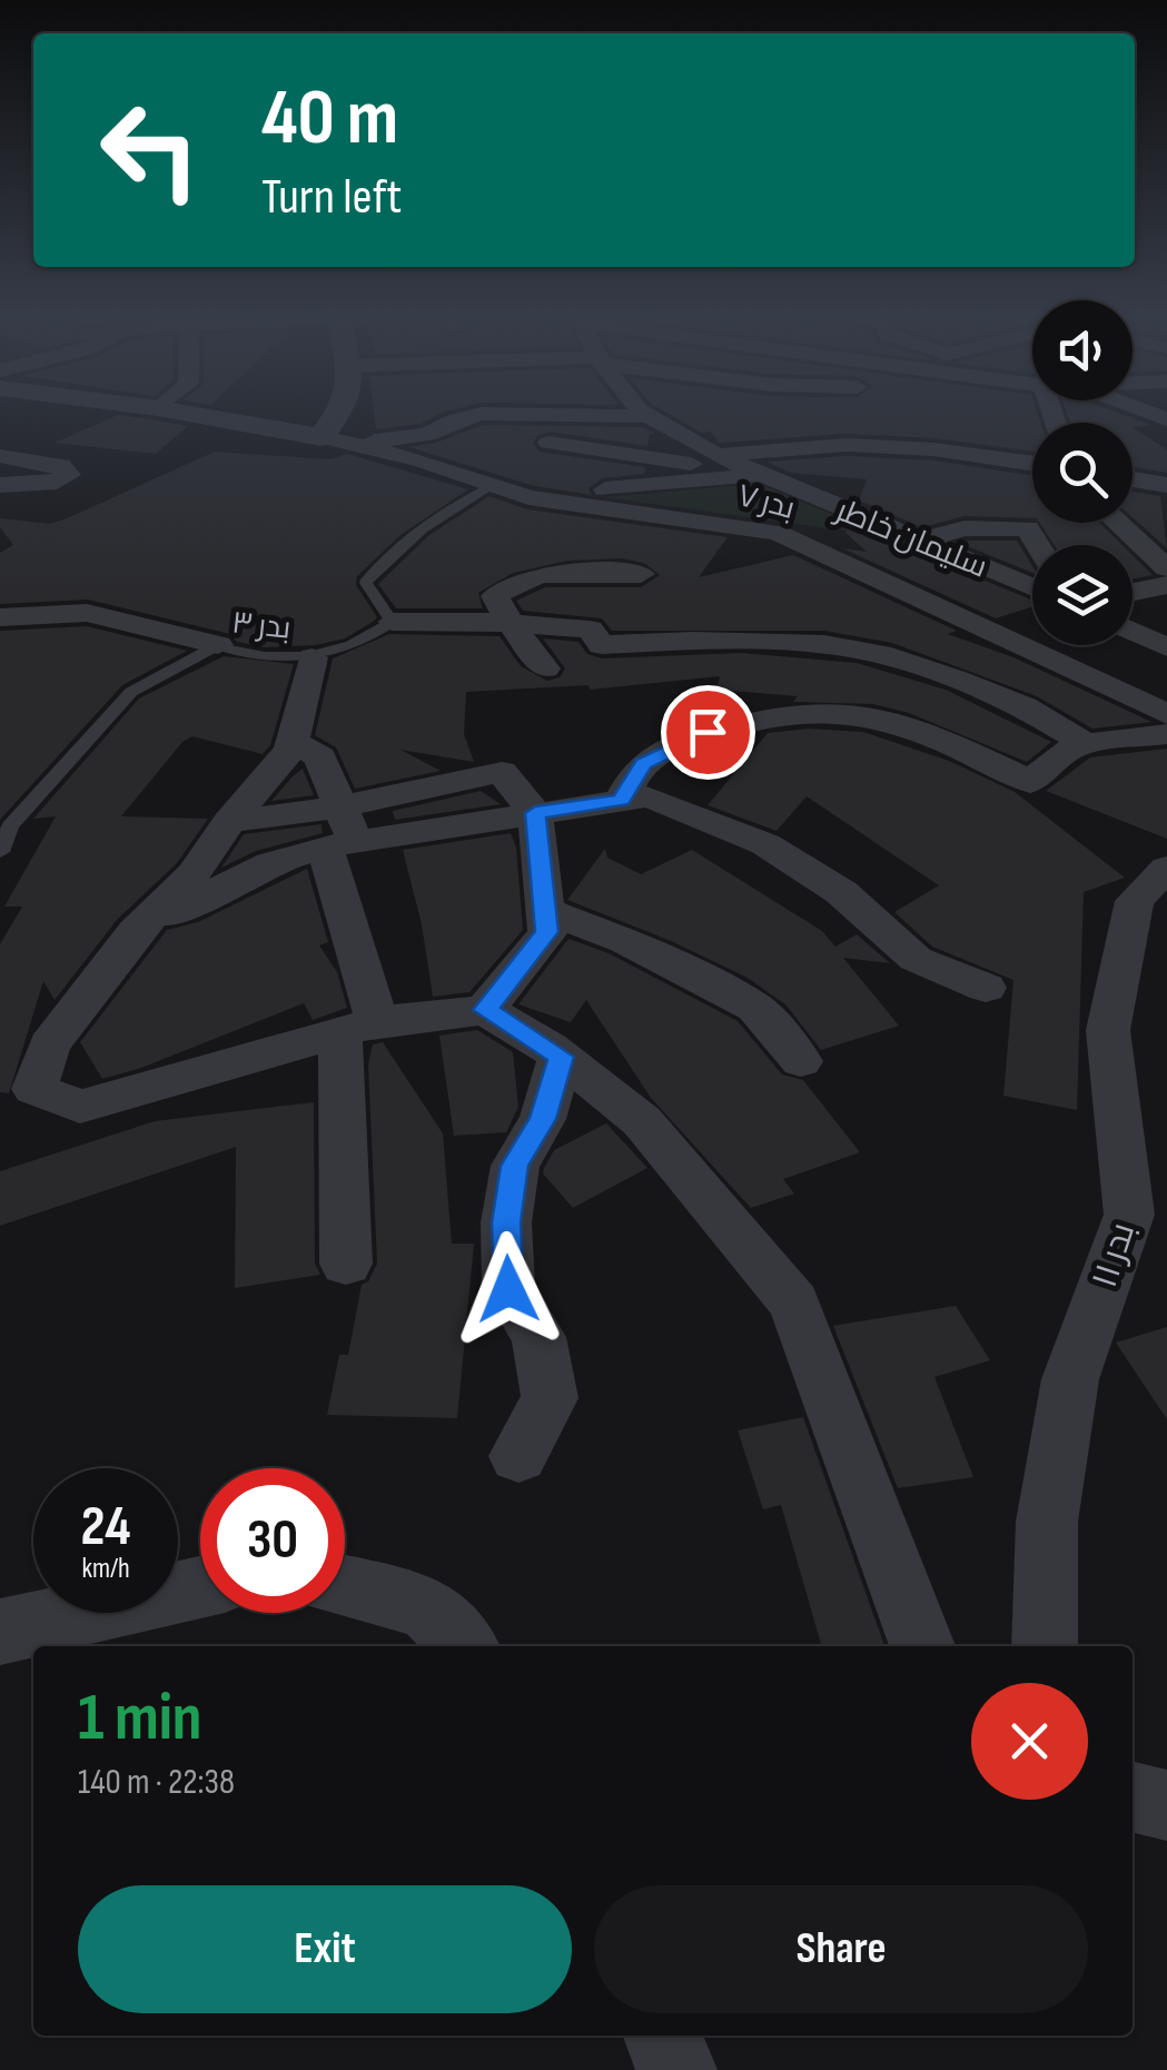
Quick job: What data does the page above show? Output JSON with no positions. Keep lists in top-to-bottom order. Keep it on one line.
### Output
{"streets":{"street":["بدر ۷","سلیمان خاطر","بدر ۱۱"],"lane":["بدر ۳"]},"page":{"turn":["40 m","Turn left"],"speed":"24 km/h","limit":"30","heading":["1 min","140 m · 22:38"],"buttons":["Exit","Share"]}}
